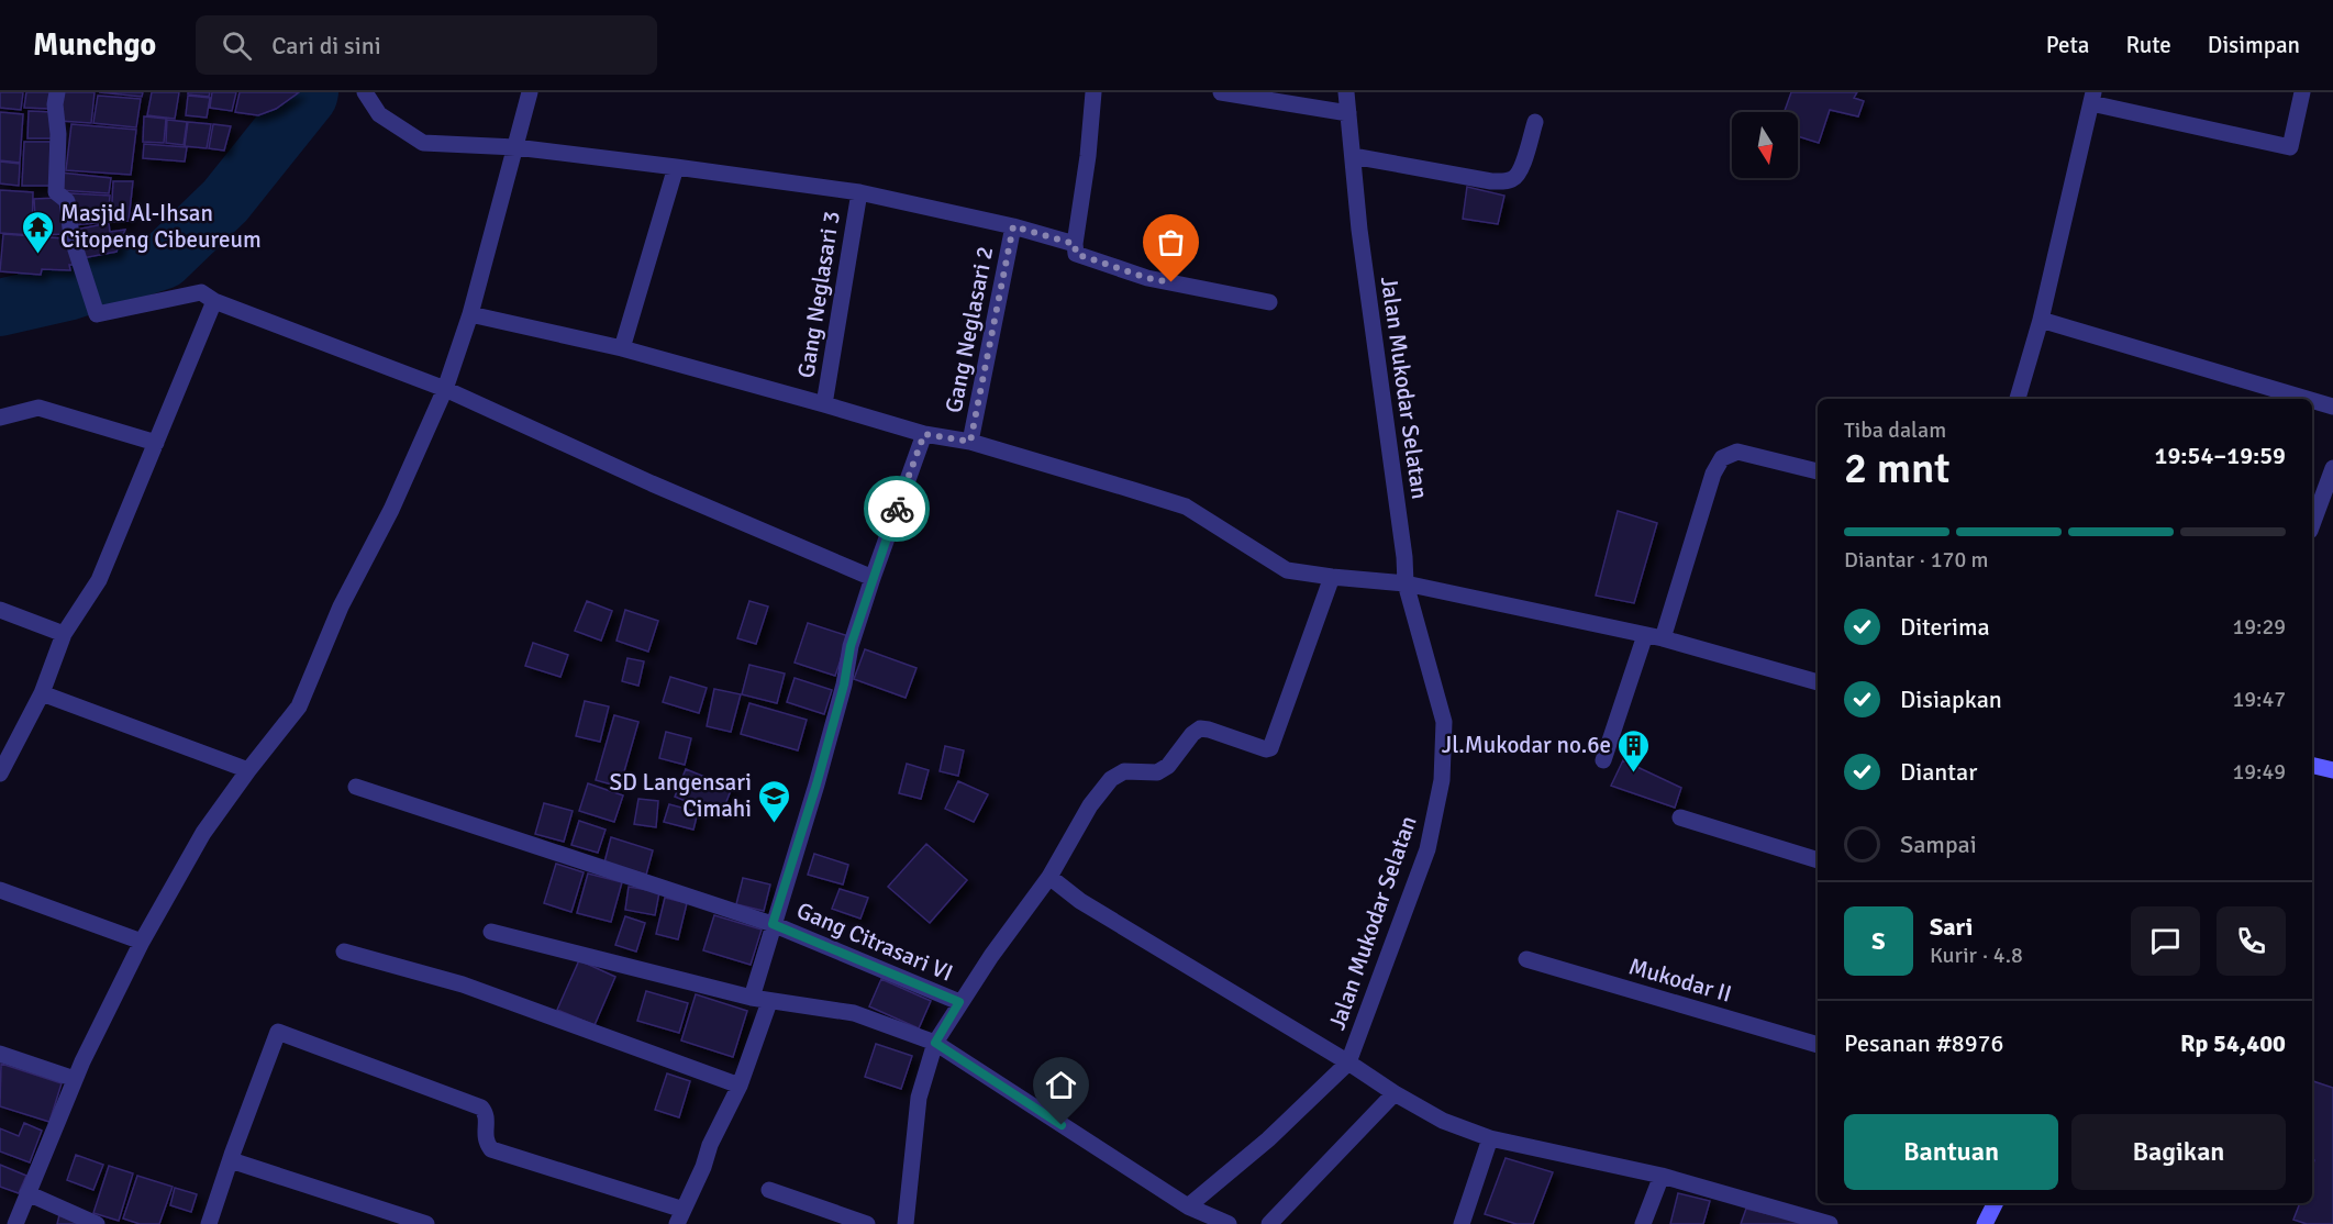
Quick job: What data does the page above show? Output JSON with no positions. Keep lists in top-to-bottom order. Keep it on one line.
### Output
{"streets":{"street":["Gang Neglasari 3","Gang Neglasari 2","Jalan Mukodar Selatan","Gang Citrasari VI","Mukodar II"]},"places":{"temple":["Masjid Al-Ihsan Citopeng Cibeureum"],"building":["Jl.Mukodar no.6e"],"school or university":["SD Langensari Cimahi"]},"north":"bottom","page":{"header":"Munchgo","search":"Cari di sini","nav":["Peta","Rute","Disimpan"],"heading":["2 mnt","Tiba dalam","19:54–19:59"],"panel":["Sari","Kurir · 4.8","Pesanan #8976","Rp 54,400"],"bar":"Diantar · 170 m","list":[["Diterima","19:29"],["Disiapkan","19:47"],["Diantar","19:49"],"Sampai"],"round":"S","buttons":["Bantuan","Bagikan"]}}
